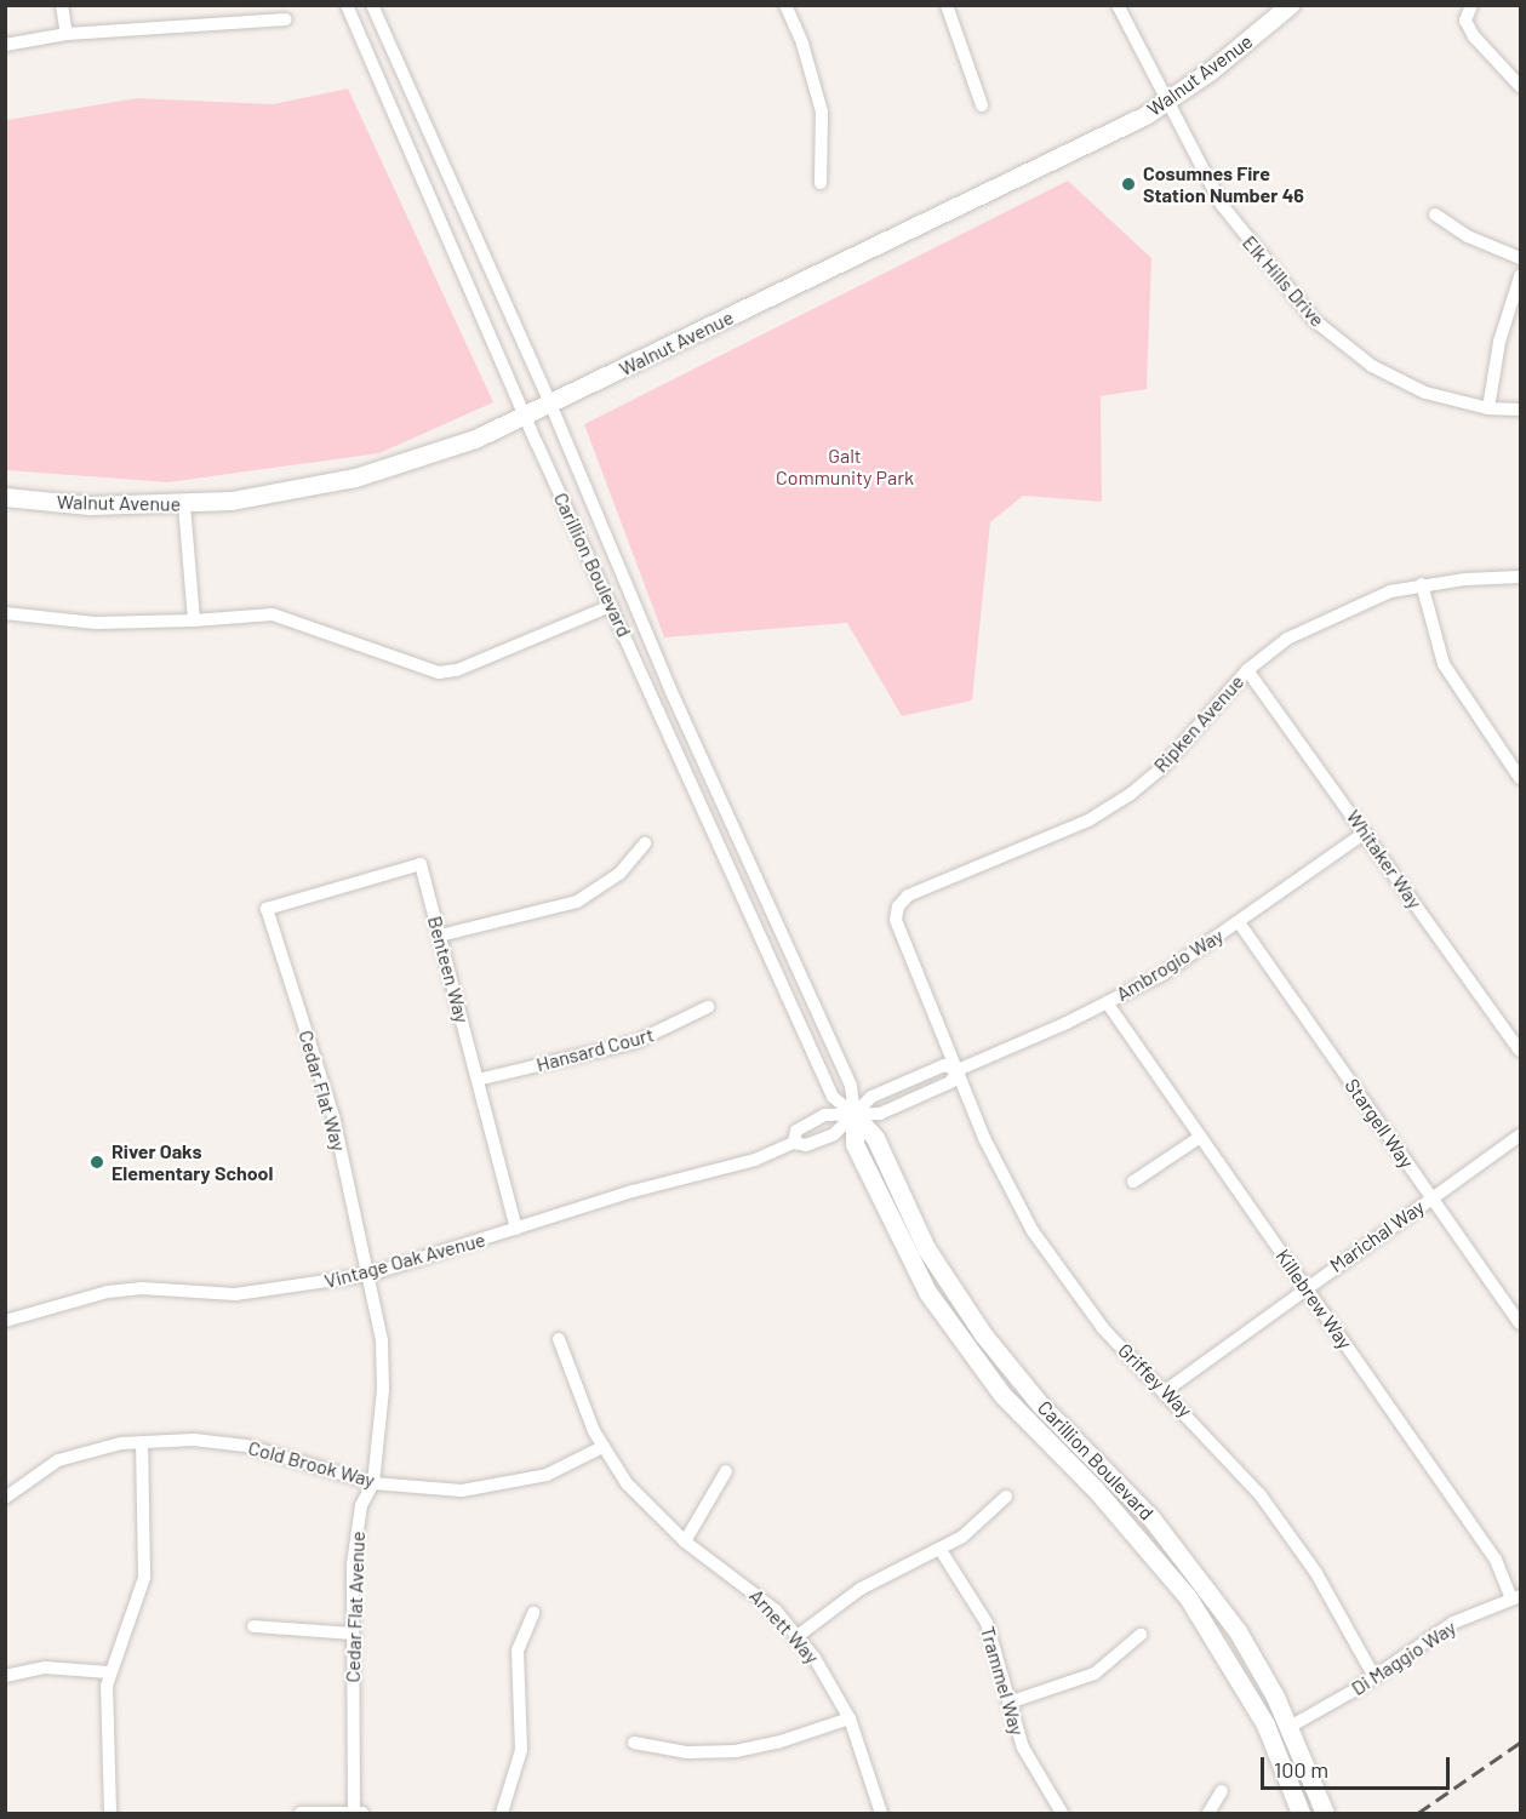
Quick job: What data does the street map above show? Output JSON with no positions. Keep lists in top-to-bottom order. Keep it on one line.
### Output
{"streets":{"street":["Walnut Avenue","Elk Hills Drive","Carillion Boulevard","Ripken Avenue","Whitaker Way","Ambrogio Way","Benteen Way","Hansard Court","Cedar Flat Way","Stargell Way","Marichal Way","Vintage Oak Avenue","Killebrew Way","Griffey Way","Cold Brook Way","Cedar Flat Avenue","Arnett Way","Di Maggio Way","Trammel Way"]},"crossings":[["Walnut Avenue","Elk Hills Drive"],["Walnut Avenue","Carillion Boulevard"],["Carillion Boulevard","Ambrogio Way"],["Carillion Boulevard","Vintage Oak Avenue"],["Carillion Boulevard","Di Maggio Way"],["Ripken Avenue","Whitaker Way"],["Ripken Avenue","Ambrogio Way"],["Ripken Avenue","Griffey Way"],["Whitaker Way","Ambrogio Way"],["Ambrogio Way","Stargell Way"],["Ambrogio Way","Vintage Oak Avenue"],["Ambrogio Way","Killebrew Way"],["Ambrogio Way","Griffey Way"],["Benteen Way","Hansard Court"],["Benteen Way","Cedar Flat Way"],["Benteen Way","Vintage Oak Avenue"],["Cedar Flat Way","Vintage Oak Avenue"],["Cedar Flat Way","Cedar Flat Avenue"],["Stargell Way","Marichal Way"],["Marichal Way","Killebrew Way"],["Marichal Way","Griffey Way"],["Vintage Oak Avenue","Cedar Flat Avenue"],["Killebrew Way","Di Maggio Way"],["Griffey Way","Di Maggio Way"],["Cold Brook Way","Cedar Flat Avenue"],["Cold Brook Way","Arnett Way"]],"parks":["Galt Community Park"],"places":["Cosumnes Fire Station Number 46","River Oaks Elementary School"],"scale_bar":"100 m"}
